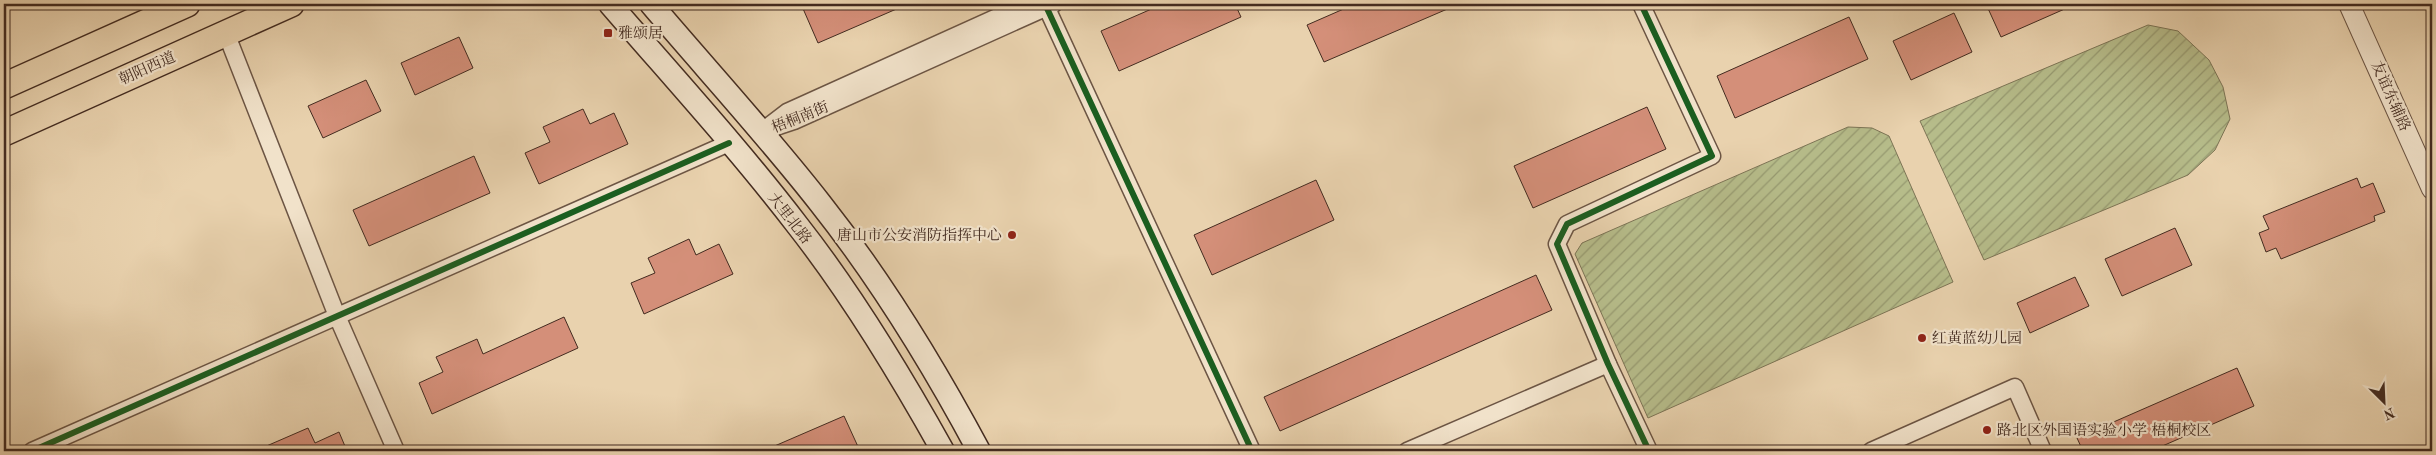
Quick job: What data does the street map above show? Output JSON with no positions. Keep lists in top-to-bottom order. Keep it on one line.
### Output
{"streets":{"main road":["朝阳西道","大里北路"],"street":["友谊东辅路","梧桐南街"]},"places":{"transit":["雅颂居"],"other":["唐山市公安消防指挥中心","红黄蓝幼儿园","路北区外国语实验小学 梧桐校区"]},"north":"bottom right"}
